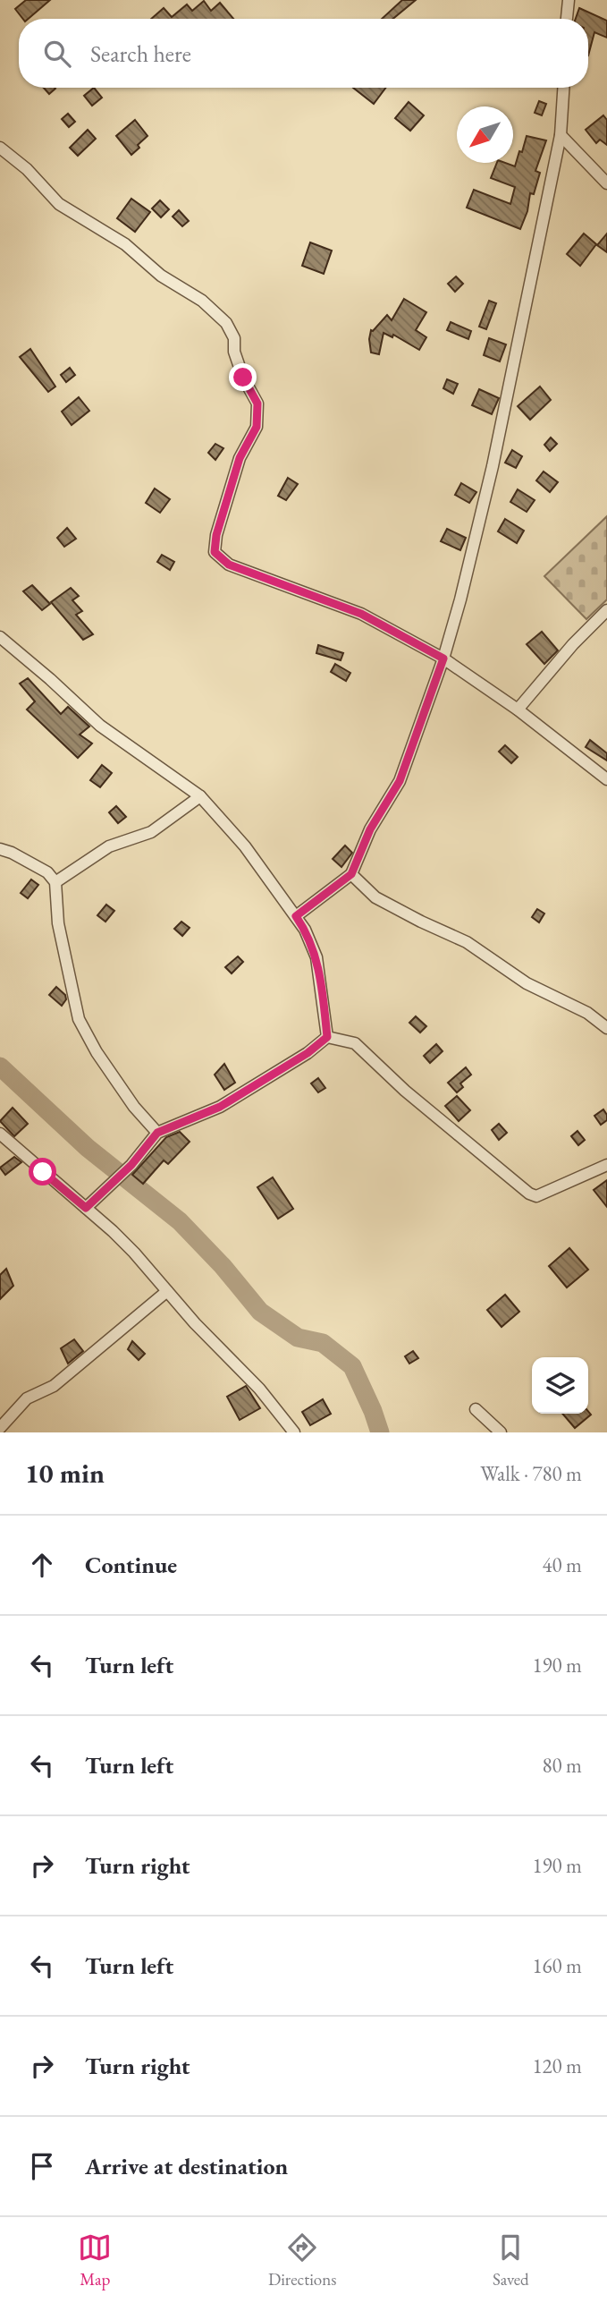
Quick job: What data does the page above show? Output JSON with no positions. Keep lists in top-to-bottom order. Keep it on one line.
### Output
{"north":"bottom left","page":{"search":"Search here","heading":["10 min","Walk · 780 m"],"list":[["Continue","40 m"],["Turn left","190 m"],["Turn left","80 m"],["Turn right","190 m"],["Turn left","160 m"],["Turn right","120 m"],"Arrive at destination"],"nav":["Map","Directions","Saved"]}}
